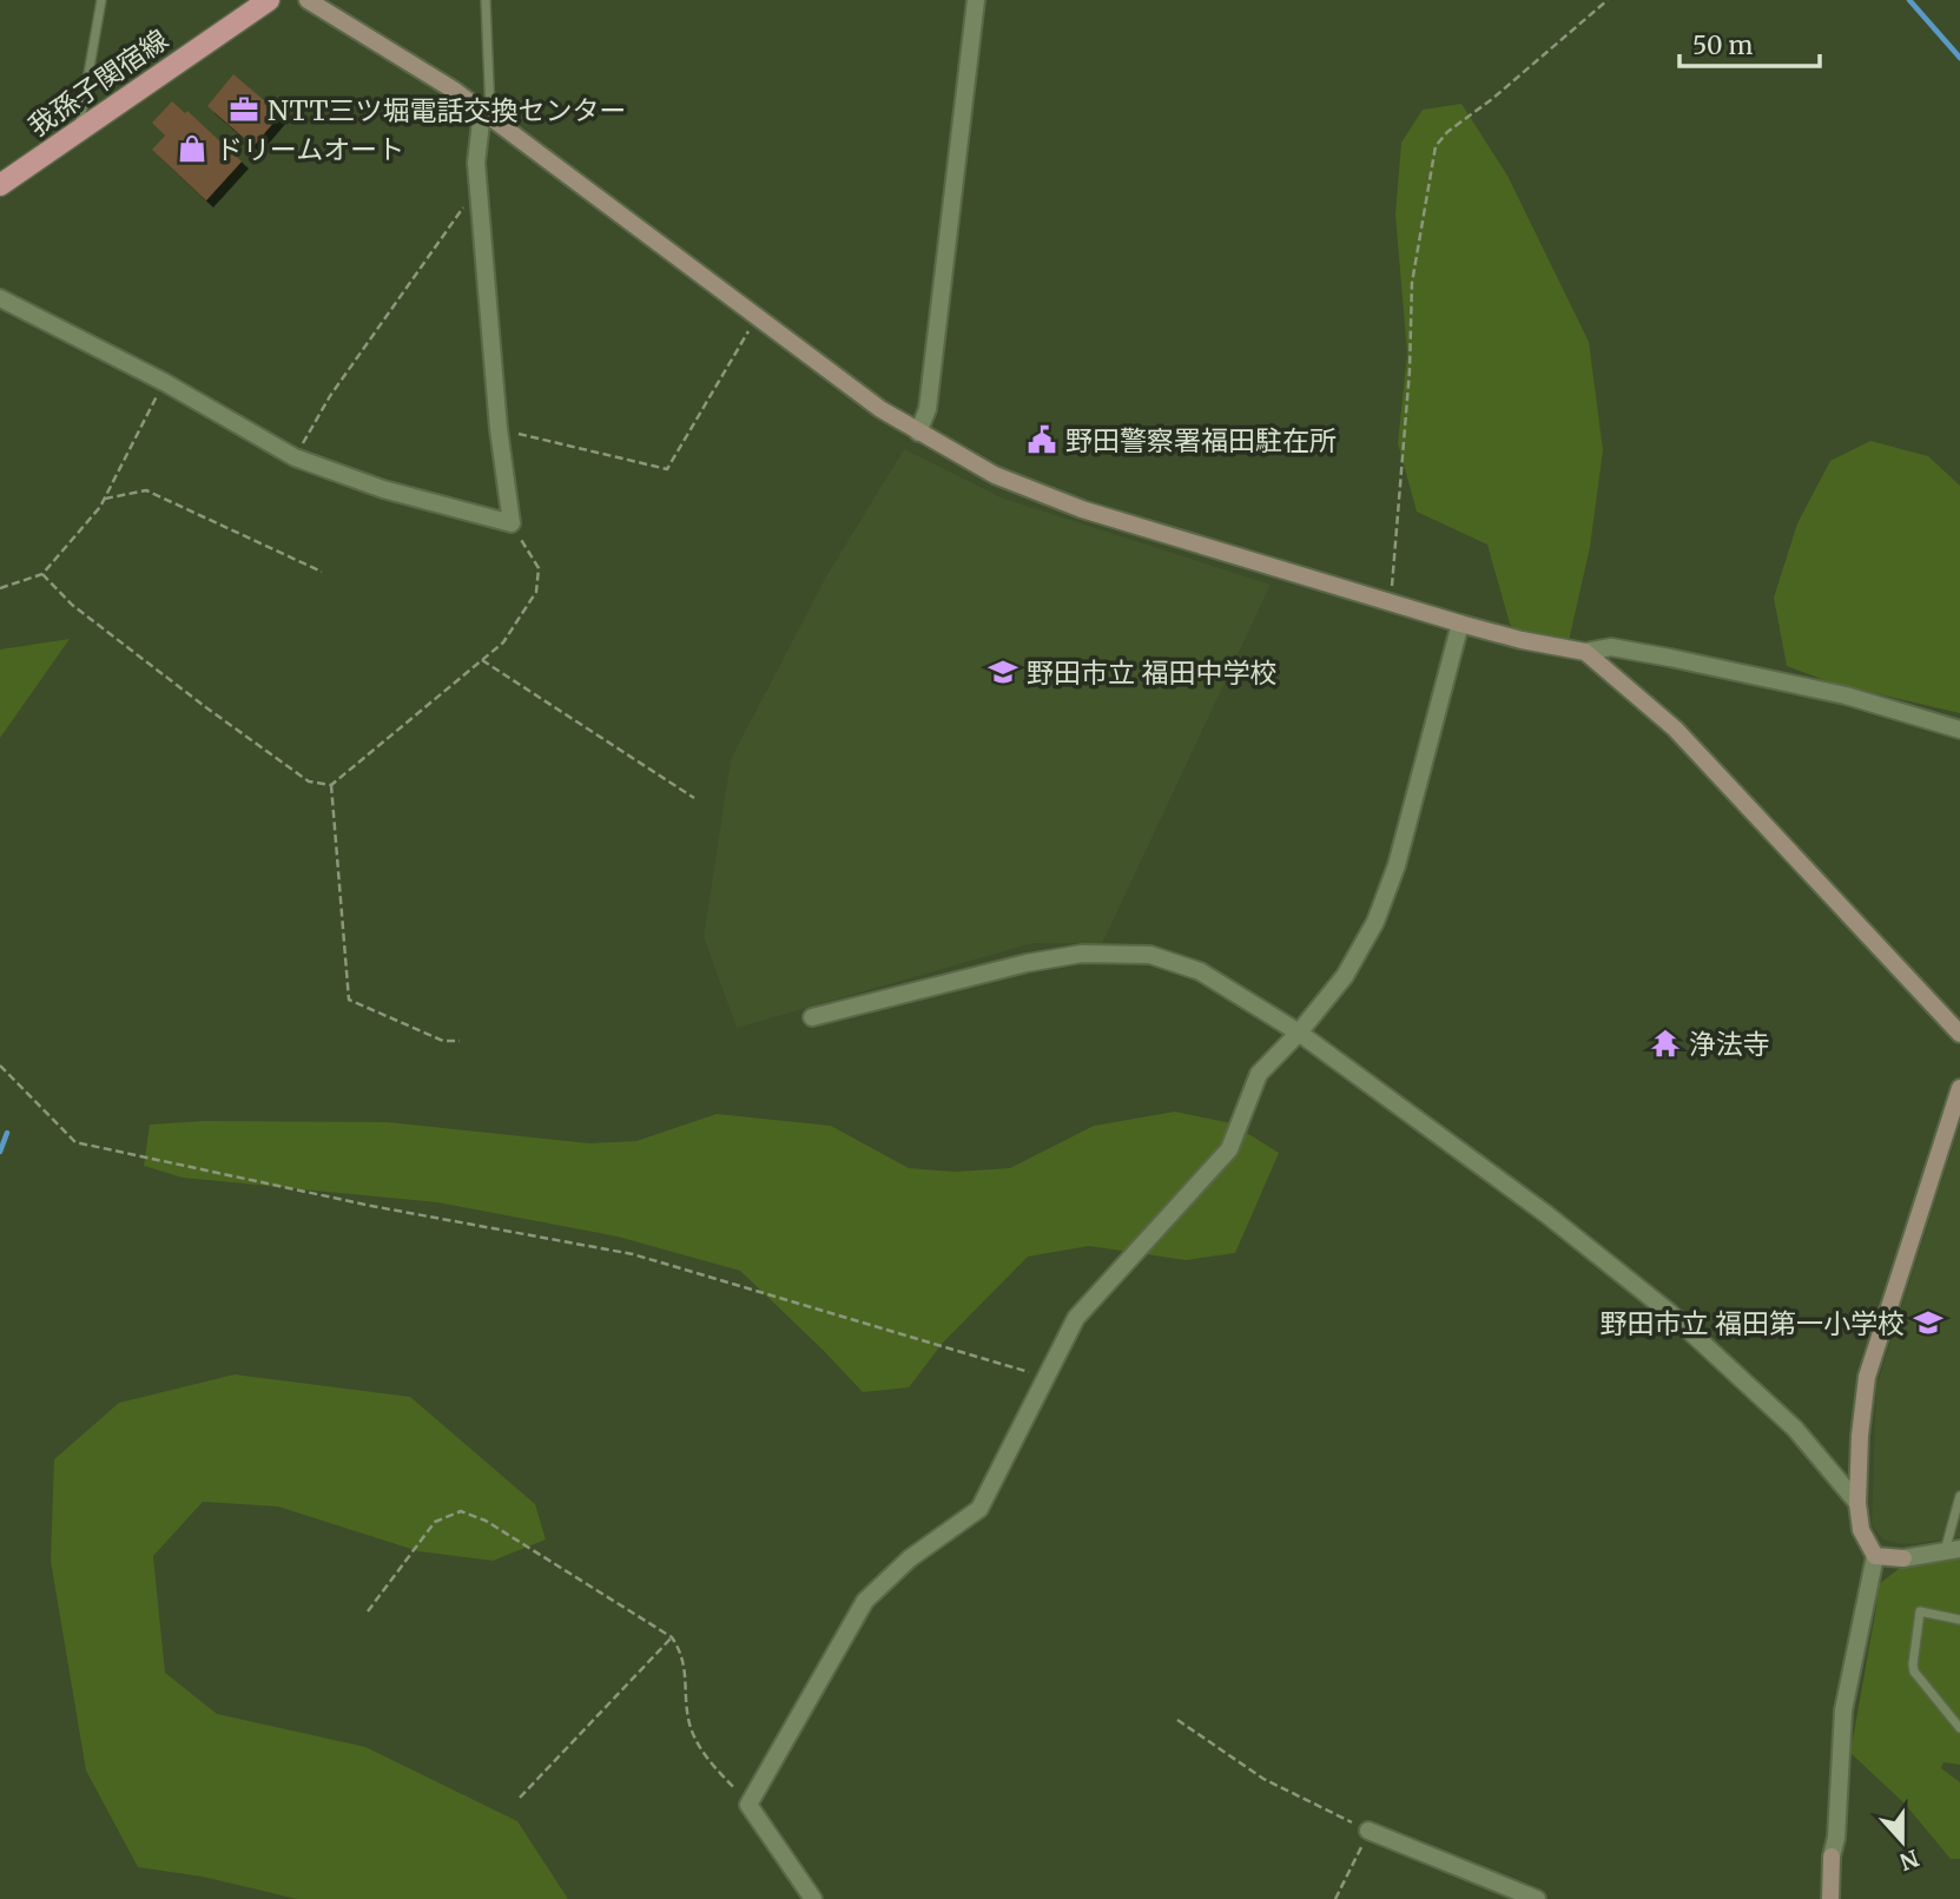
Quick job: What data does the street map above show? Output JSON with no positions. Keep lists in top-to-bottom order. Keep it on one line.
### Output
{"streets":{"main road":["我孫子関宿線"]},"places":{"office":["NTT三ツ堀電話交換センター"],"shop":["ドリームオート"],"public building":["野田警察署福田駐在所"],"school or university":["野田市立 福田中学校","野田市立 福田第一小学校"],"temple":["浄法寺"]},"scale_bar":"50 m","north":"bottom"}
